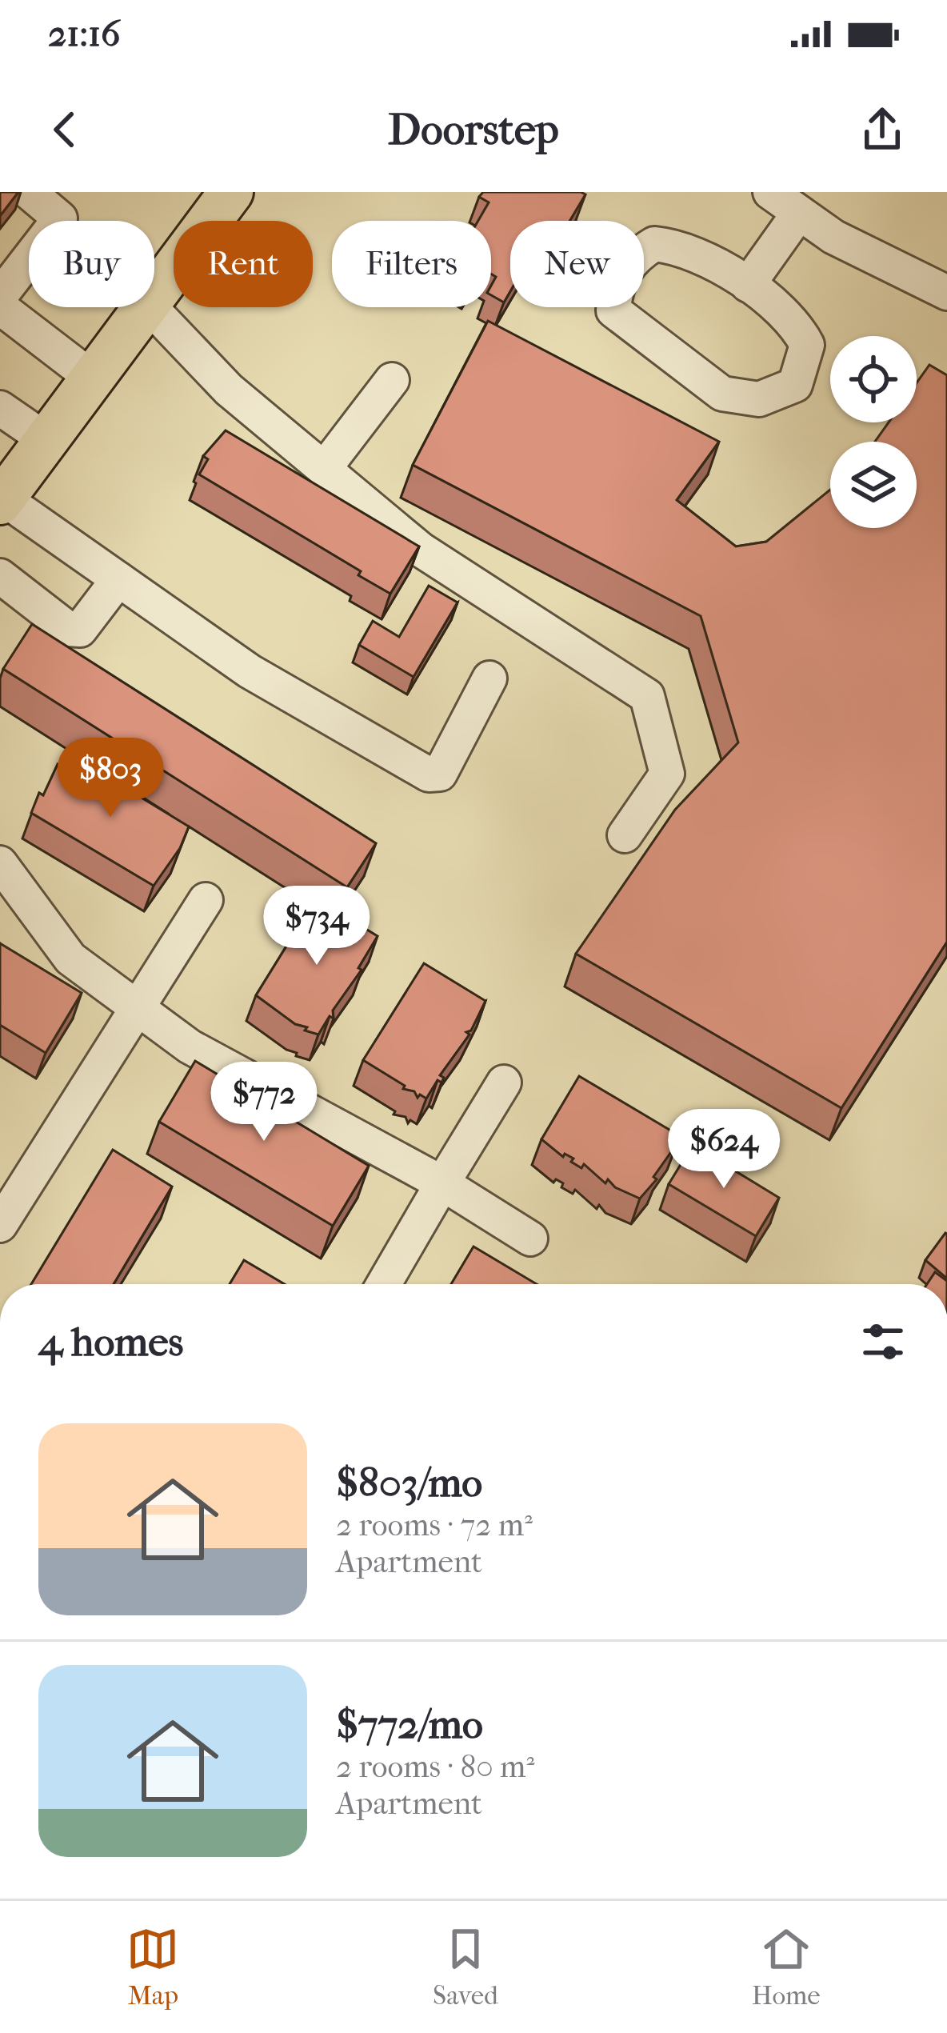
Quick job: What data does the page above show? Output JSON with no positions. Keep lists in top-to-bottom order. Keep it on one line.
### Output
{"page":{"status":"21:16","header":"Doorstep","chip":["Buy","Rent","Filters","New"],"price":["$803","$734","$772","$624"],"heading":"4 homes","list":[{"name":"$803/mo","note":"2 rooms · 72 m² · Apartment"},{"name":"$772/mo","note":"2 rooms · 80 m² · Apartment"}],"tabs":["Map","Saved","Home"]}}
